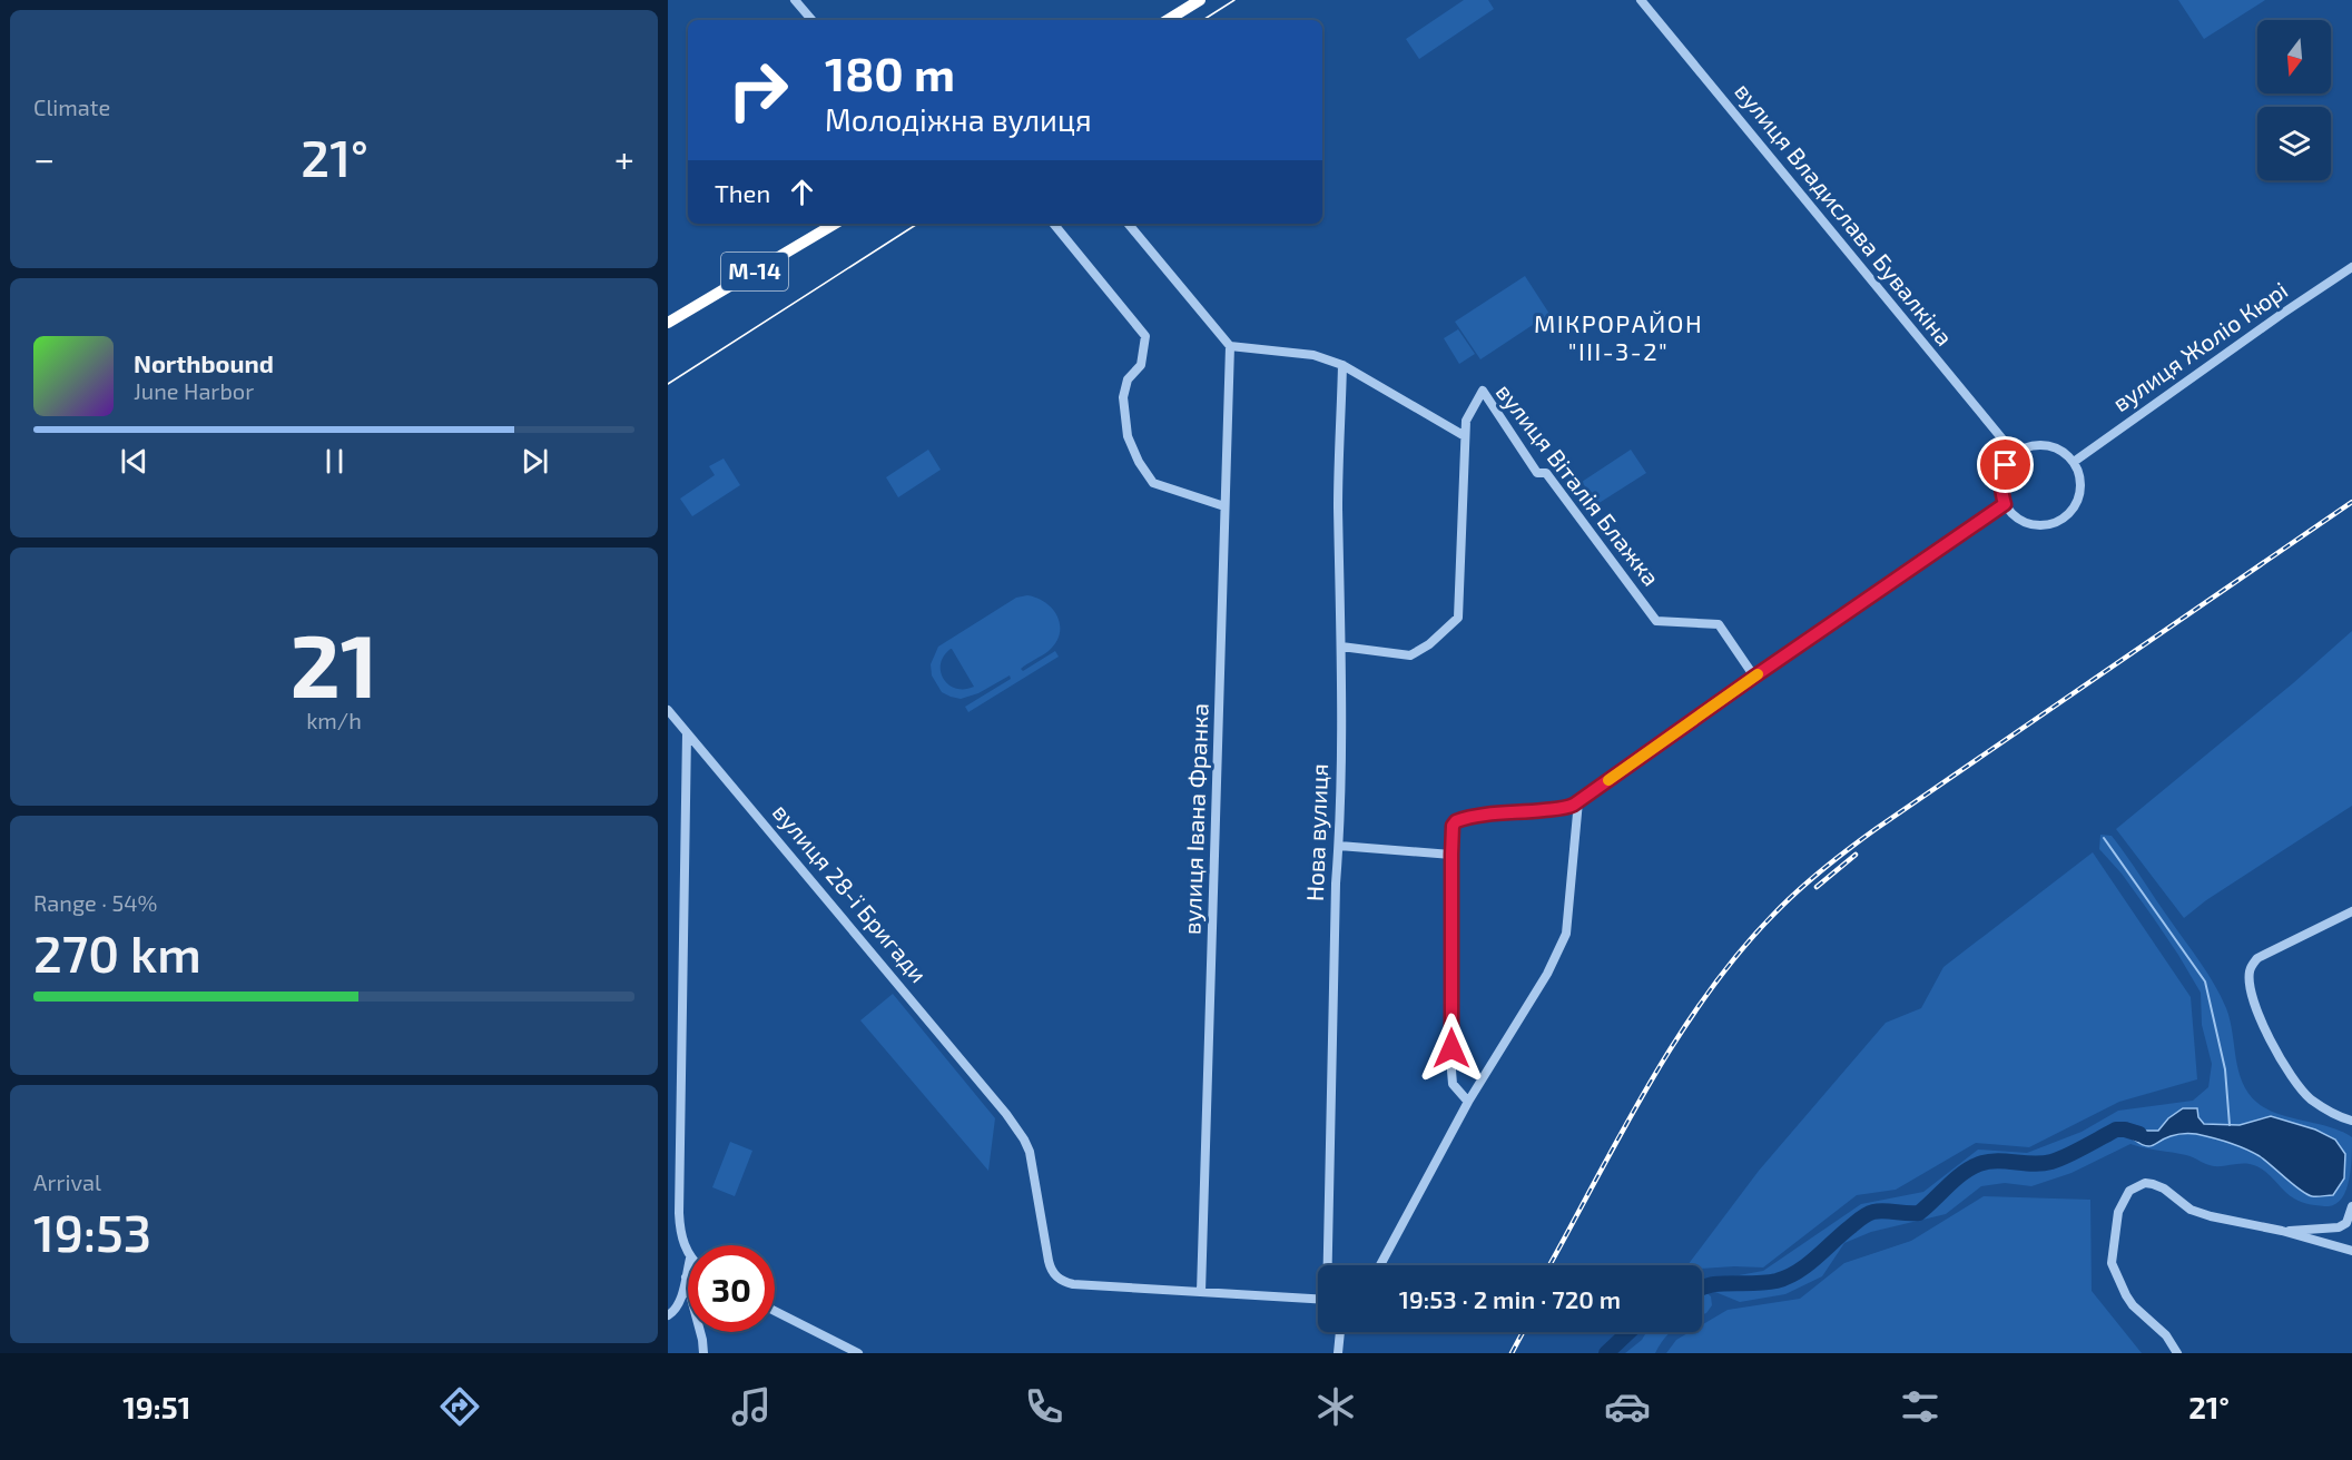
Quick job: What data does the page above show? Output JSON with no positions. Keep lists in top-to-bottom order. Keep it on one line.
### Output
{"streets":{"highway":["М-14"],"street":["вулиця Владислава Бувалкіна","вулиця Жоліо Кюрі","вулиця Віталія Блажка","вулиця Івана Франка","Нова вулиця","вулиця 28-ї Бригади"]},"crossings":[["вулиця Владислава Бувалкіна","вулиця Жоліо Кюрі"],["вулиця Івана Франка","вулиця 28-ї Бригади"]],"districts":["МІКРОРАЙОН \"ІІІ-3-2\""],"north":"bottom","page":{"tile":["Climate",["21","km/h"],["Range · 54%","270 km"],["Arrival","19:53"]],"turn":["180 m","Молодіжна вулиця"],"heat":["−","21°","+"],"then":"Then","song":["Northbound","June Harbor"],"limit":"30","trip":"19:53 · 2 min · 720 m","tabs":["19:51","21°"]}}
